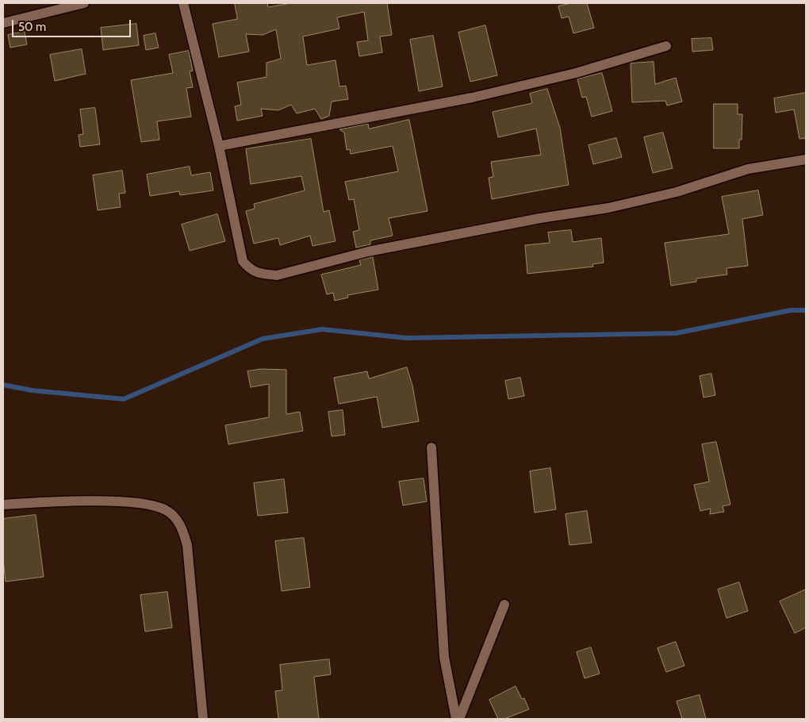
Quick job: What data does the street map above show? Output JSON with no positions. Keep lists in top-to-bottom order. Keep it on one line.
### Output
{"scale_bar":"50 m"}
